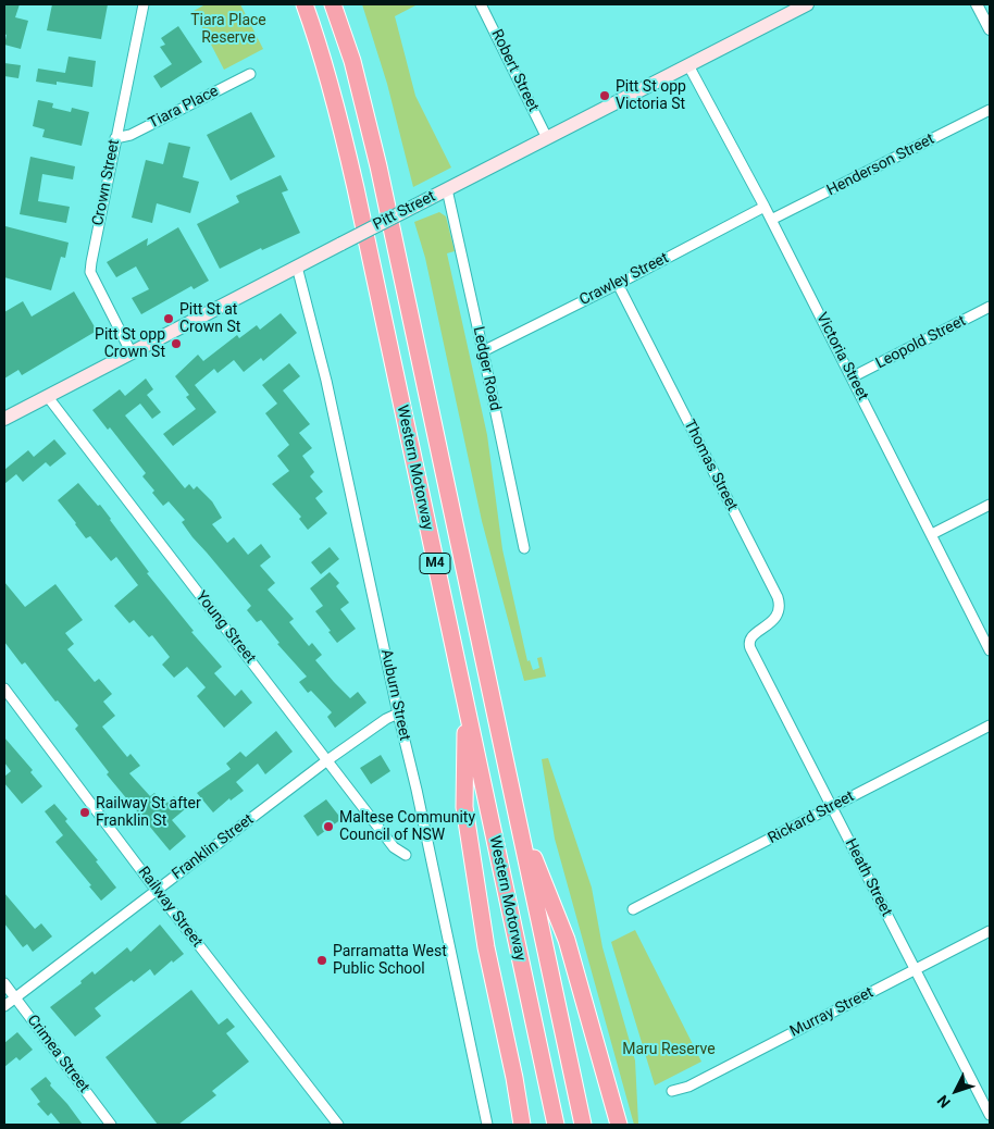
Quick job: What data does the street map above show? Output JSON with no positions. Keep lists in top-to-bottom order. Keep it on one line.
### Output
{"streets":{"highway":["Western Motorway","M4"],"main road":["Pitt Street"],"street":["Robert Street","Tiara Place","Henderson Street","Crown Street","Crawley Street","Leopold Street","Victoria Street","Ledger Road","Thomas Street","Young Street","Auburn Street","Rickard Street","Franklin Street","Heath Street","Railway Street","Murray Street","Crimea Street"]},"crossings":[["Robert Street","Pitt Street"],["Tiara Place","Crown Street"],["Henderson Street","Victoria Street"],["Crown Street","Pitt Street"],["Pitt Street","Victoria Street"],["Pitt Street","Ledger Road"],["Pitt Street","Young Street"],["Pitt Street","Auburn Street"],["Crawley Street","Victoria Street"],["Crawley Street","Ledger Road"],["Crawley Street","Thomas Street"],["Leopold Street","Victoria Street"],["Thomas Street","Heath Street"],["Western Motorway","M4"],["Young Street","Franklin Street"],["Auburn Street","Franklin Street"],["Rickard Street","Heath Street"],["Franklin Street","Railway Street"],["Franklin Street","Crimea Street"],["Heath Street","Murray Street"]],"parks":["Tiara Place Reserve","Maru Reserve"],"places":["Pitt St opp Victoria St","Pitt St at Crown St","Pitt St opp Crown St","Railway St after Franklin St","Maltese Community Council of NSW","Parramatta West Public School"],"north":"bottom left"}
